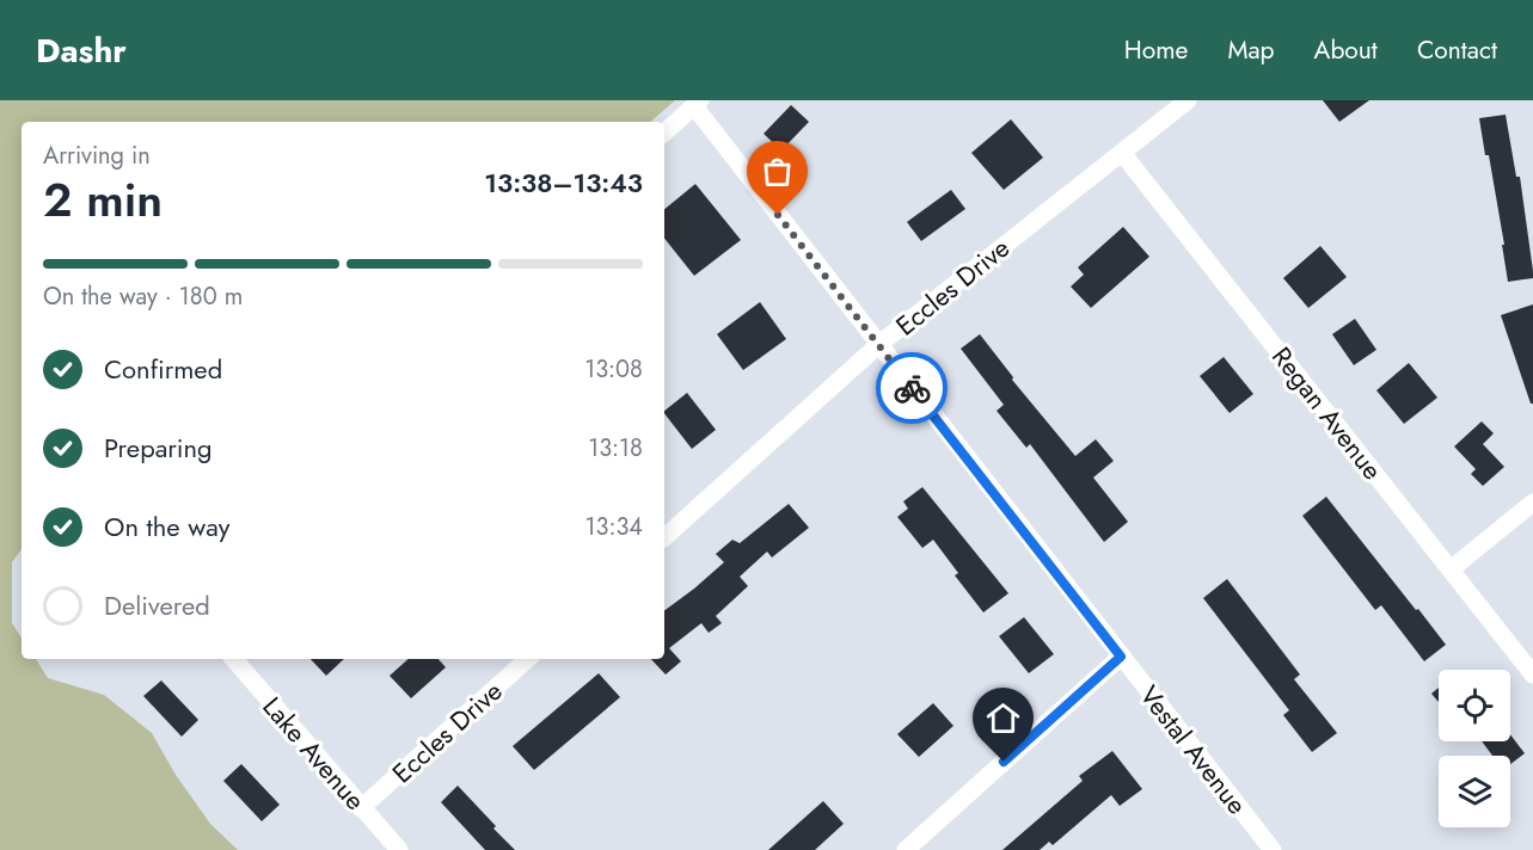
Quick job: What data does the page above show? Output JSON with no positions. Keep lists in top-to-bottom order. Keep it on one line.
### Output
{"streets":{"street":["Eccles Drive","Regan Avenue","Vestal Avenue","Lake Avenue"]},"crossings":[["Eccles Drive","Regan Avenue"],["Eccles Drive","Vestal Avenue"],["Eccles Drive","Lake Avenue"]],"page":{"header":"Dashr","nav":["Home","Map","About","Contact"],"heading":["2 min","Arriving in","13:38–13:43"],"bar":"On the way · 180 m","list":[["Confirmed","13:08"],["Preparing","13:18"],["On the way","13:34"],"Delivered"]}}
